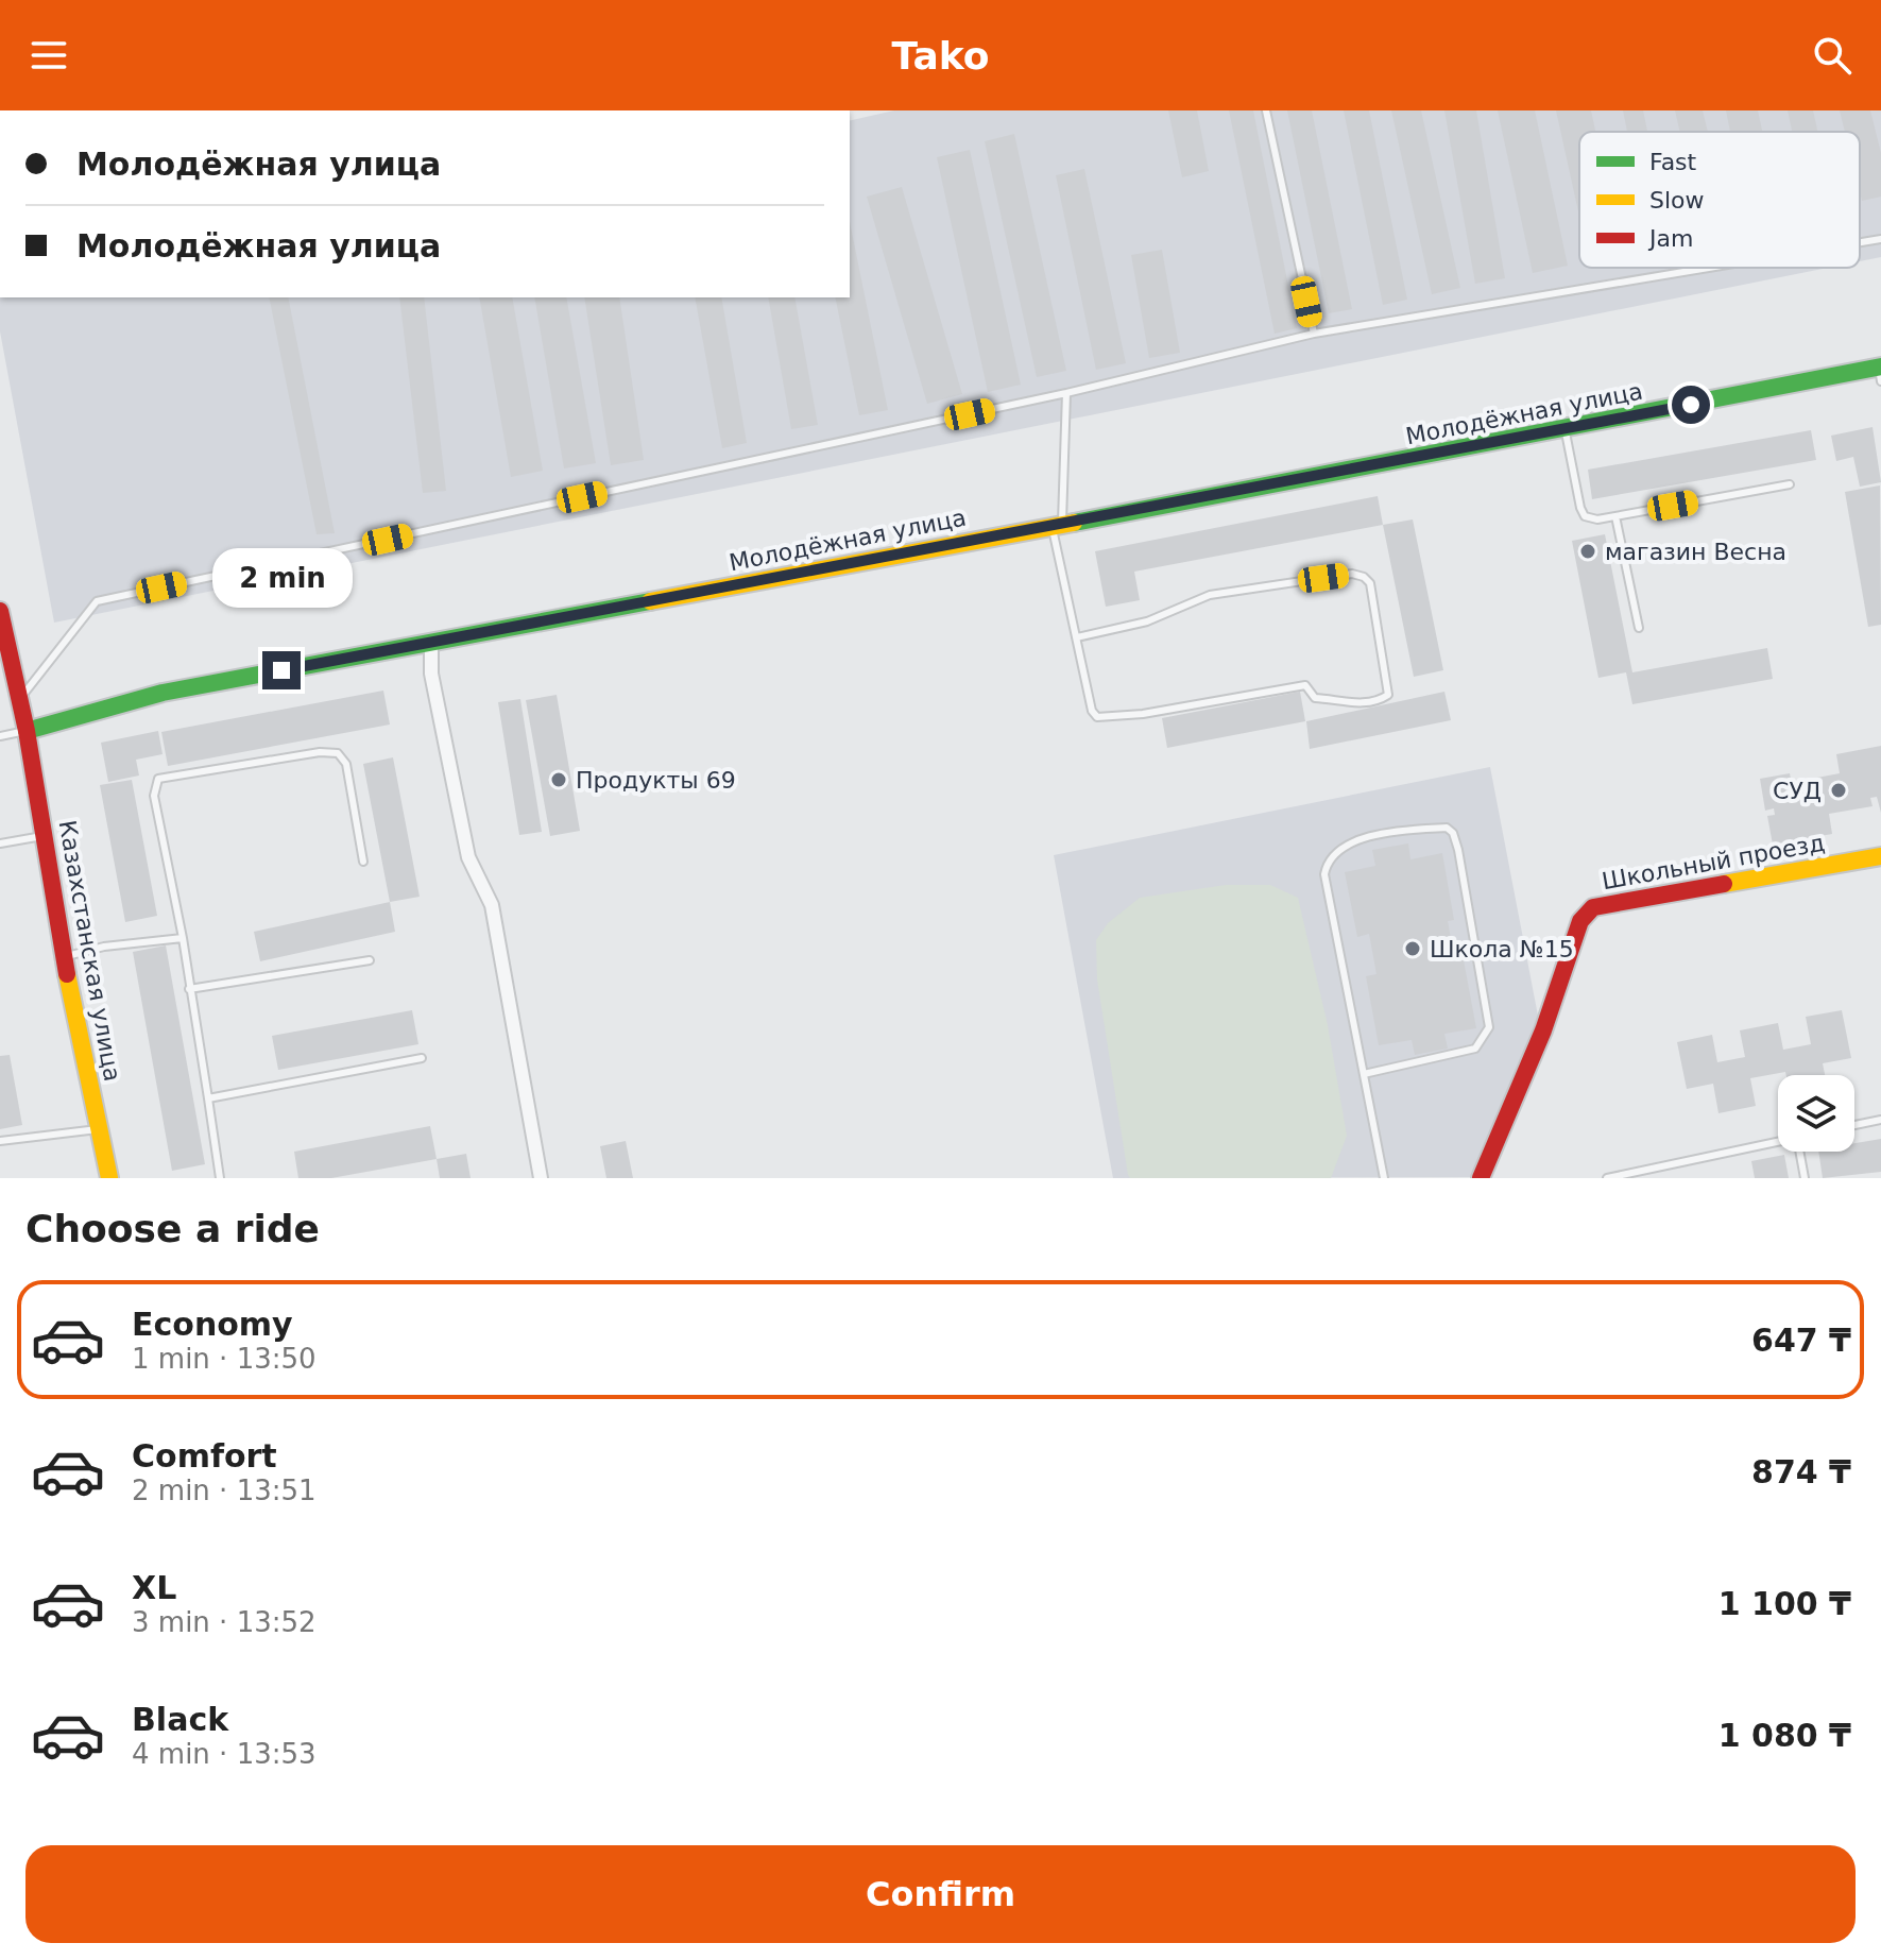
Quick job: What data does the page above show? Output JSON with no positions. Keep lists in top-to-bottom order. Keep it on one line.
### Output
{"streets":{"street":["Молодёжная улица","Школьный проезд","Казахстанская улица"]},"crossings":[["Молодёжная улица","Казахстанская улица"]],"places":["магазин Весна","Продукты 69","СУД","Школа №15"],"legend":["Fast","Slow","Jam"],"page":{"header":"Tako","banner":["Молодёжная улица","Молодёжная улица"],"bubble":"2 min","heading":"Choose a ride","list":[{"name":"Economy","note":"1 min · 13:50","value":"647 ₸"},{"name":"Comfort","note":"2 min · 13:51","value":"874 ₸"},{"name":"XL","note":"3 min · 13:52","value":"1 100 ₸"},{"name":"Black","note":"4 min · 13:53","value":"1 080 ₸"}],"buttons":"Confirm"}}
